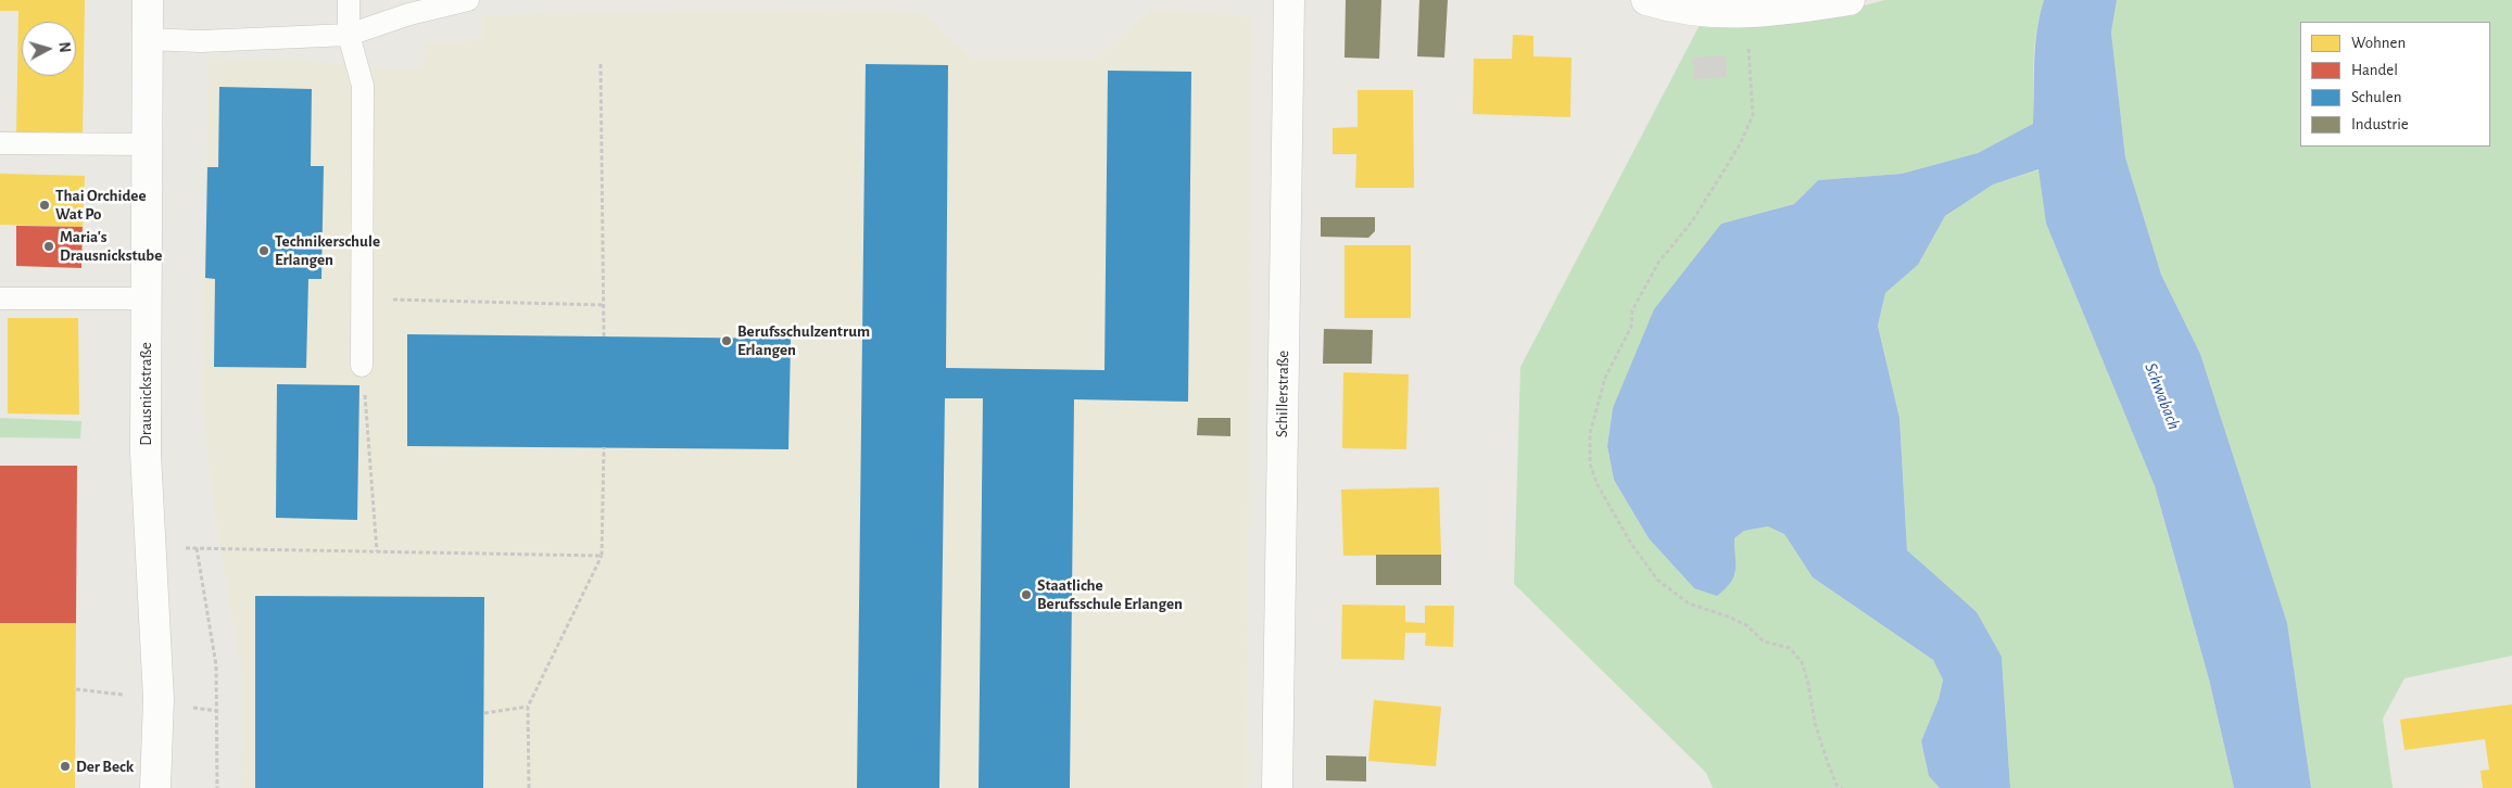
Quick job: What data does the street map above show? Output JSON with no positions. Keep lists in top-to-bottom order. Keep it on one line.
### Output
{"streets":{"street":["Drausnickstraße","Schillerstraße"]},"water":["Schwabach"],"places":["Thai Orchidee Wat Po","Maria's Drausnickstube","Technikerschule Erlangen","Berufsschulzentrum Erlangen","Staatliche Berufsschule Erlangen","Der Beck"],"legend":["Wohnen","Handel","Schulen","Industrie"],"north":"right"}
